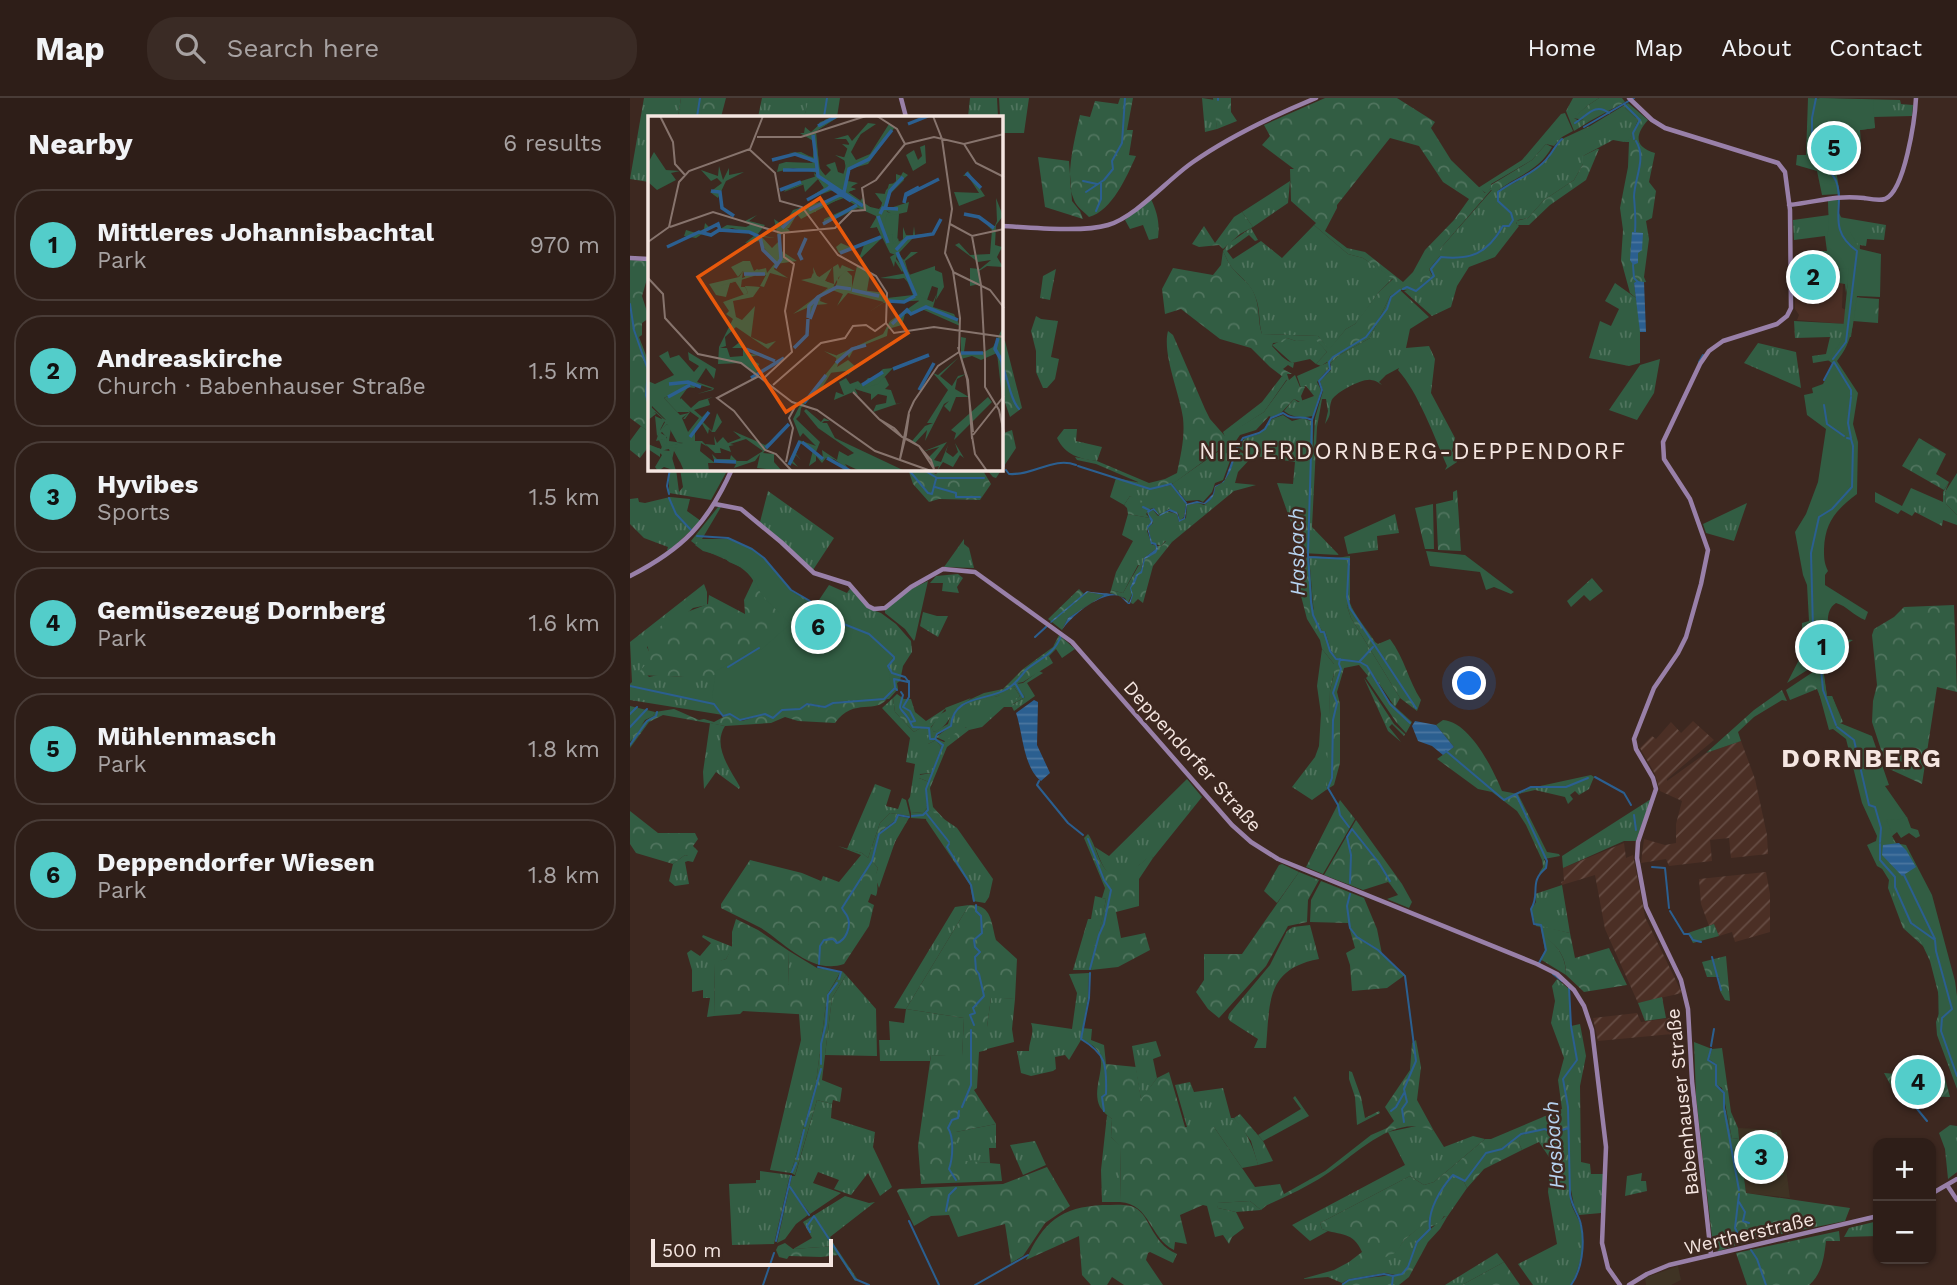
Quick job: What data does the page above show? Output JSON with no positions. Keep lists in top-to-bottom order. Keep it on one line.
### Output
{"streets":{"main road":["Deppendorfer Straße","Babenhauser Straße","Wertherstraße"]},"crossings":[["Babenhauser Straße","Wertherstraße"]],"districts":["NIEDERDORNBERG-DEPPENDORF","DORNBERG"],"water":["Hasbach"],"scale_bar":"500 m","page":{"header":"Map","search":"Search here","nav":["Home","Map","About","Contact"],"heading":["Nearby","6 results"],"pins":["5","2","6","1","4","3"],"list":[{"mark":"1","name":"Mittleres Johannisbachtal","note":"Park","value":"970 m"},{"mark":"2","name":"Andreaskirche","note":"Church · Babenhauser Straße","value":"1.5 km"},{"mark":"3","name":"Hyvibes","note":"Sports","value":"1.5 km"},{"mark":"4","name":"Gemüsezeug Dornberg","note":"Park","value":"1.6 km"},{"mark":"5","name":"Mühlenmasch","note":"Park","value":"1.8 km"},{"mark":"6","name":"Deppendorfer Wiesen","note":"Park","value":"1.8 km"}],"map_buttons":["+","−"],"scale":"500 m"}}
